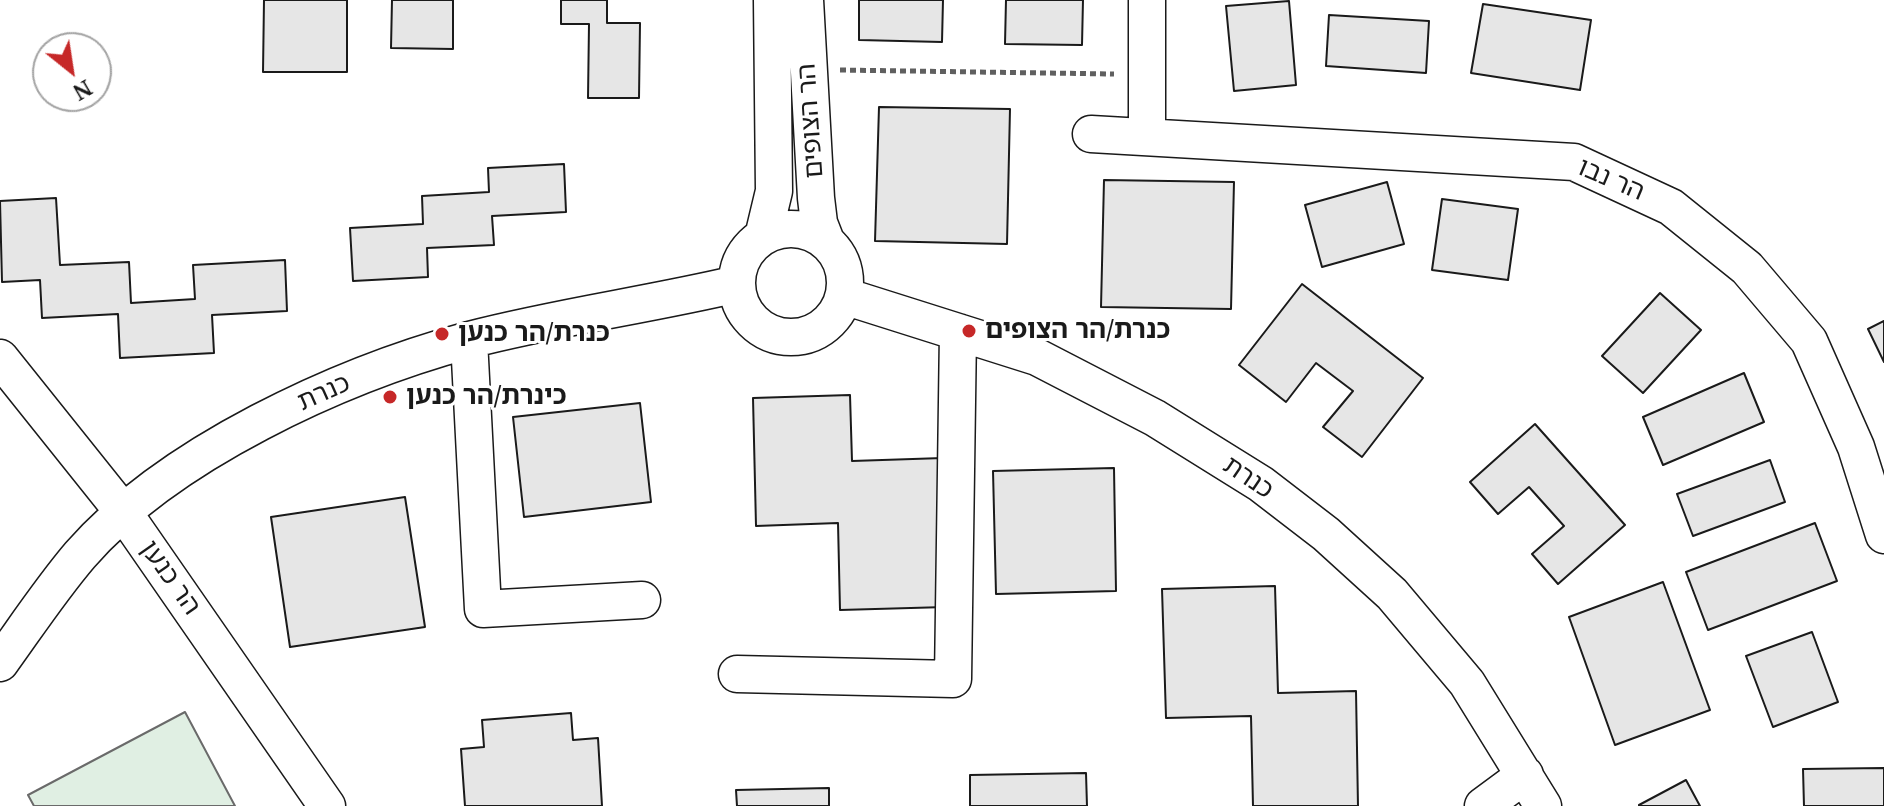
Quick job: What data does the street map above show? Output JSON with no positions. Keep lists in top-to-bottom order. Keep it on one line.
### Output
{"streets":{"street":["הר הצופים","הר נבו","כנרת","הר כנען"]},"crossings":[["הר הצופים","כנרת"],["כנרת","הר כנען"]],"places":["כנרת/הר הצופים","כנרת/הר כנען","כינרת/הר כנען"],"north":"bottom right"}
